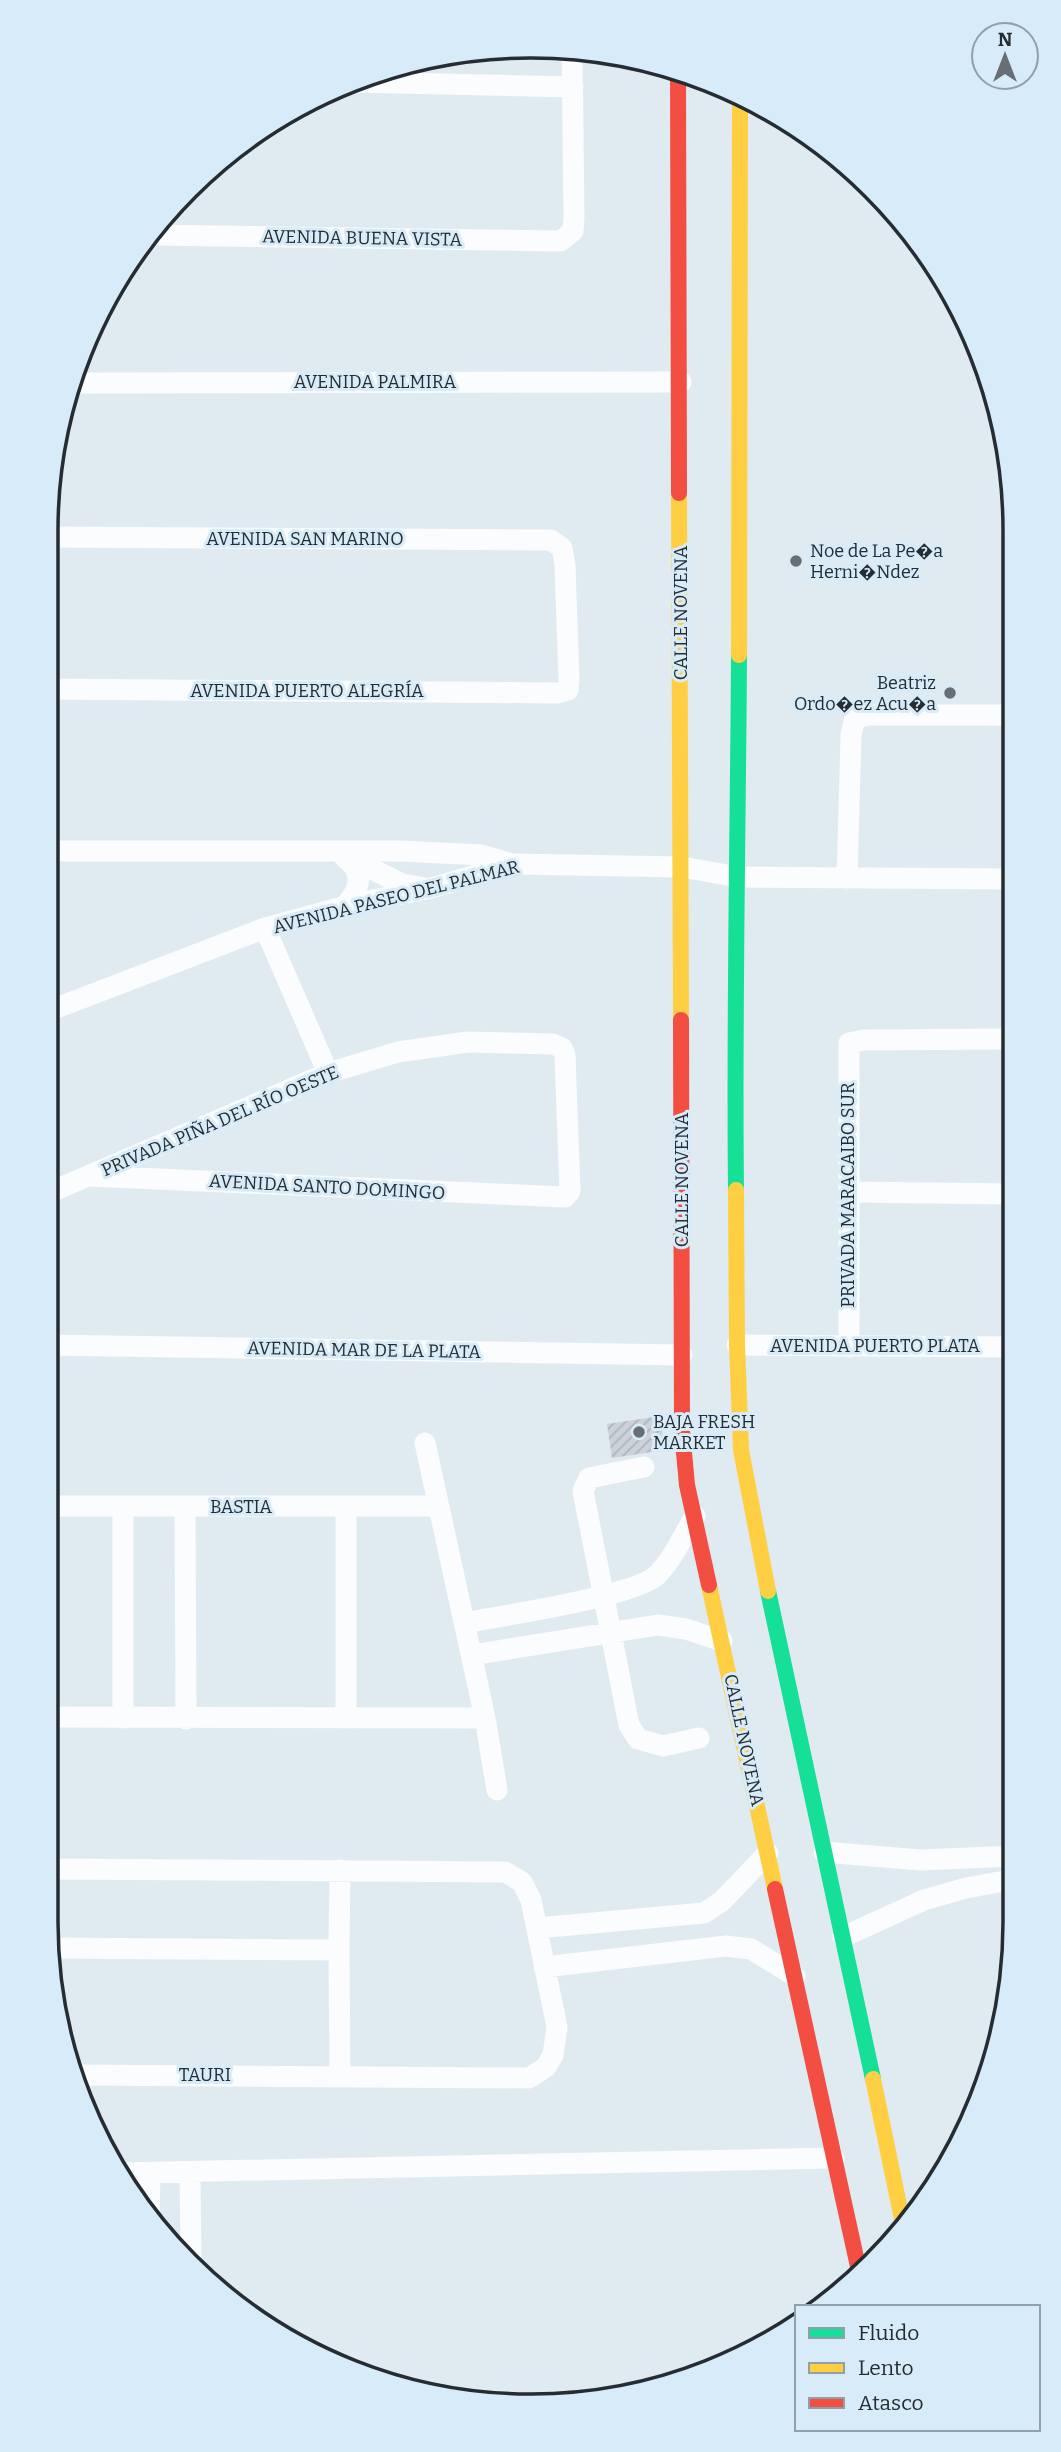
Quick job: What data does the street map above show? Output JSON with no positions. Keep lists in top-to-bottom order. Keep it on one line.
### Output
{"streets":{"main road":["CALLE NOVENA"],"street":["AVENIDA BUENA VISTA","AVENIDA PALMIRA","AVENIDA SAN MARINO","AVENIDA PUERTO ALEGRÍA","AVENIDA PASEO DEL PALMAR","PRIVADA PIÑA DEL RÍO OESTE","AVENIDA SANTO DOMINGO","PRIVADA MARACAIBO SUR","AVENIDA PUERTO PLATA","AVENIDA MAR DE LA PLATA","BASTIA","TAURI"]},"crossings":[["AVENIDA PALMIRA","CALLE NOVENA"],["AVENIDA SAN MARINO","AVENIDA PUERTO ALEGRÍA"],["CALLE NOVENA","AVENIDA PASEO DEL PALMAR"],["CALLE NOVENA","AVENIDA MAR DE LA PLATA"],["PRIVADA PIÑA DEL RÍO OESTE","AVENIDA SANTO DOMINGO"],["PRIVADA MARACAIBO SUR","AVENIDA PUERTO PLATA"]],"places":["Noe de La Pe�a Herni�Ndez","Beatriz Ordo�ez Acu�a","BAJA FRESH MARKET"],"legend":["Fluido","Lento","Atasco"],"north":"top"}
